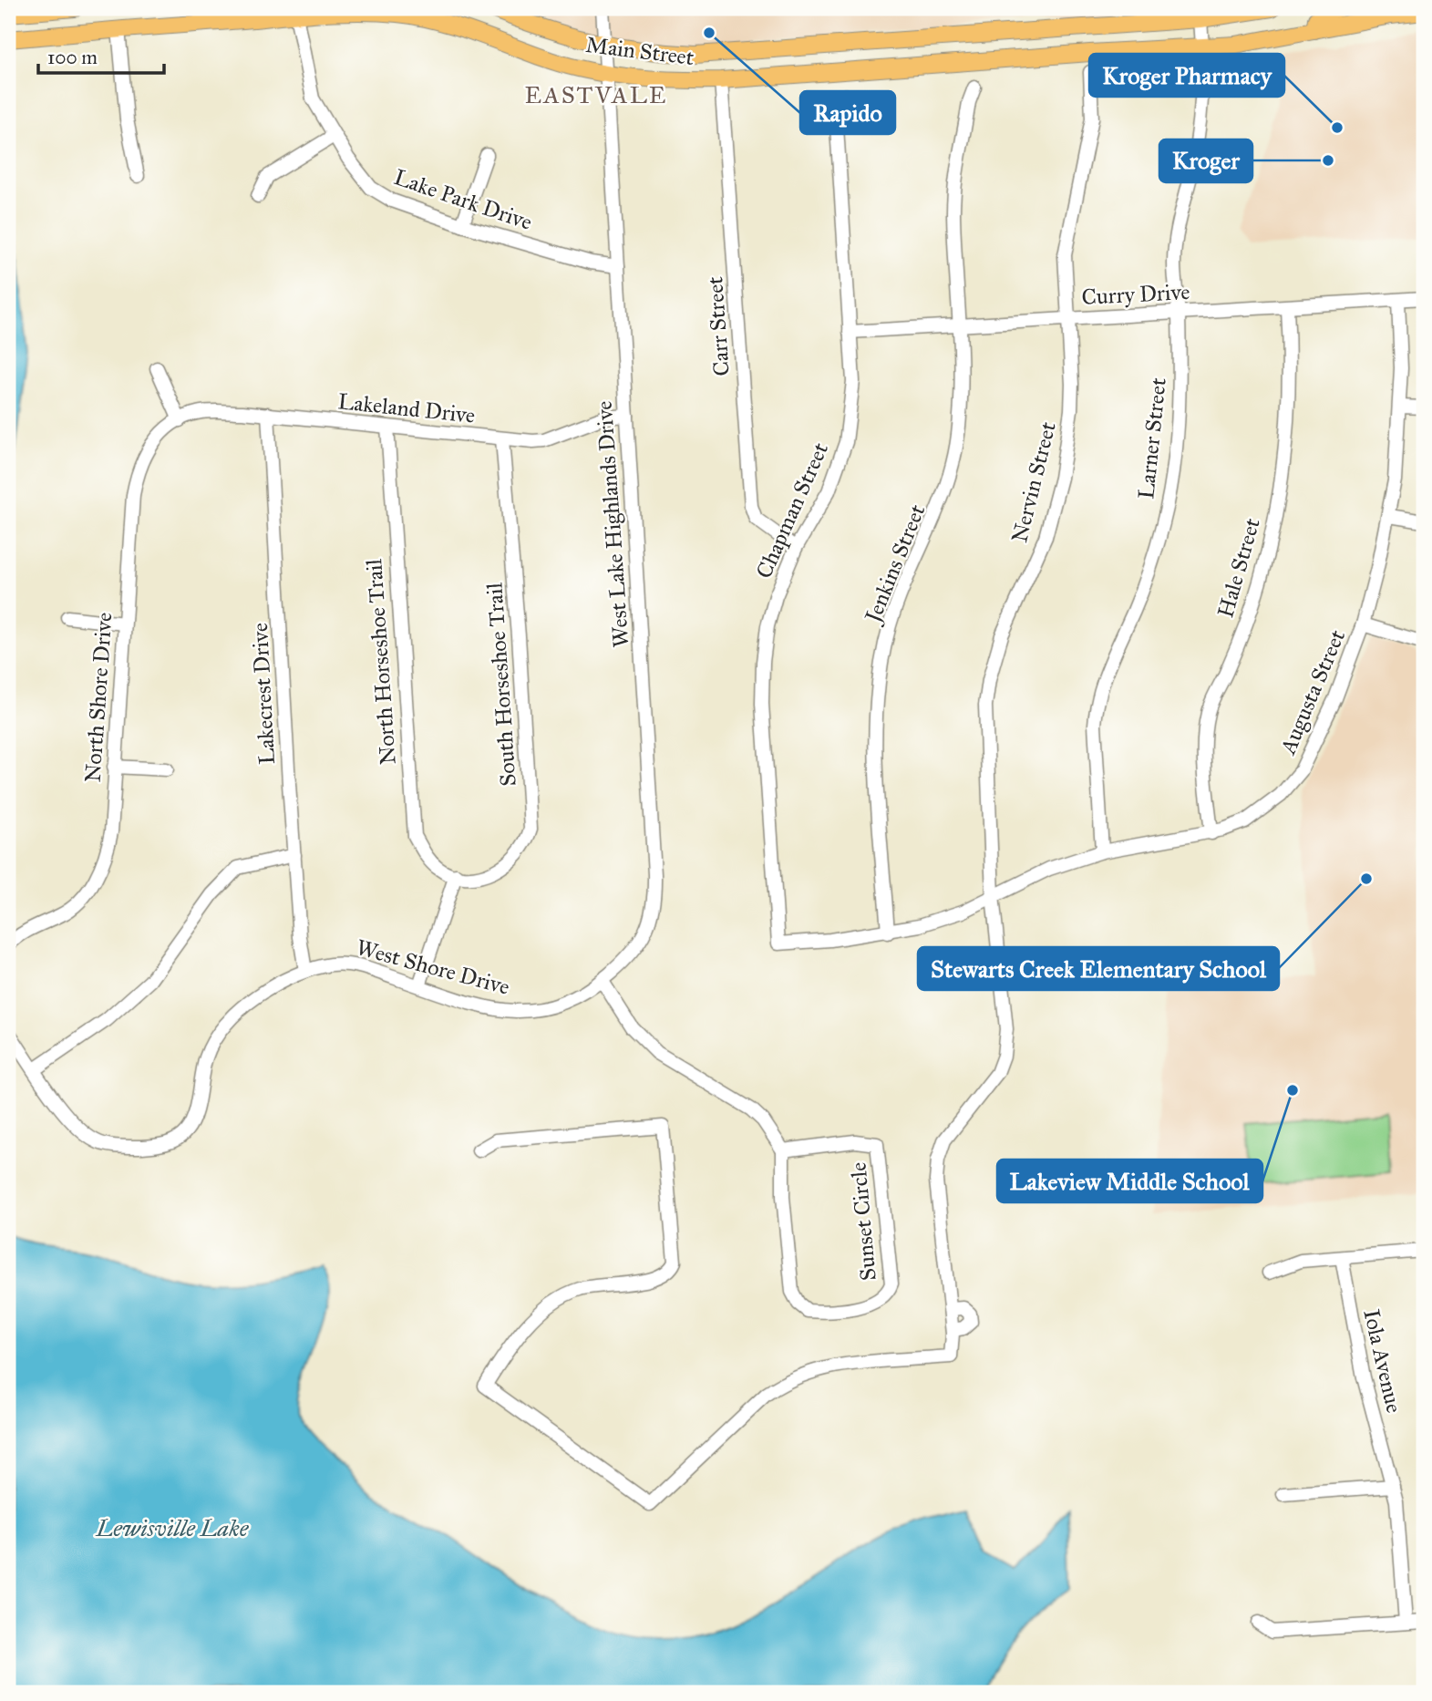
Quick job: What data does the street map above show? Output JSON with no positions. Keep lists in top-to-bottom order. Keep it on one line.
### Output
{"streets":{"main road":["Main Street"],"street":["Lake Park Drive","Curry Drive","Carr Street","Lakeland Drive","Larner Street","Nervin Street","Chapman Street","West Lake Highlands Drive","Jenkins Street","Hale Street","North Horseshoe Trail","South Horseshoe Trail","Augusta Street","Lakecrest Drive","North Shore Drive","West Shore Drive","Sunset Circle","Iola Avenue"]},"crossings":[["Main Street","Lake Park Drive"],["Main Street","Carr Street"],["Main Street","Larner Street"],["Main Street","West Lake Highlands Drive"],["Lake Park Drive","West Lake Highlands Drive"],["Curry Drive","Larner Street"],["Curry Drive","Nervin Street"],["Curry Drive","Chapman Street"],["Curry Drive","Jenkins Street"],["Curry Drive","Hale Street"],["Curry Drive","Augusta Street"],["Carr Street","Chapman Street"],["Lakeland Drive","West Lake Highlands Drive"],["Lakeland Drive","North Horseshoe Trail"],["Lakeland Drive","South Horseshoe Trail"],["Lakeland Drive","Lakecrest Drive"],["Lakeland Drive","North Shore Drive"],["Larner Street","Augusta Street"],["Nervin Street","Augusta Street"],["Chapman Street","Augusta Street"],["West Lake Highlands Drive","West Shore Drive"],["Jenkins Street","Augusta Street"],["Hale Street","Augusta Street"],["North Horseshoe Trail","South Horseshoe Trail"],["Lakecrest Drive","West Shore Drive"]],"districts":["EASTVALE"],"water":["Lewisville Lake"],"places":["Rapido","Kroger Pharmacy","Kroger","Stewarts Creek Elementary School","Lakeview Middle School"],"scale_bar":"100 m"}
